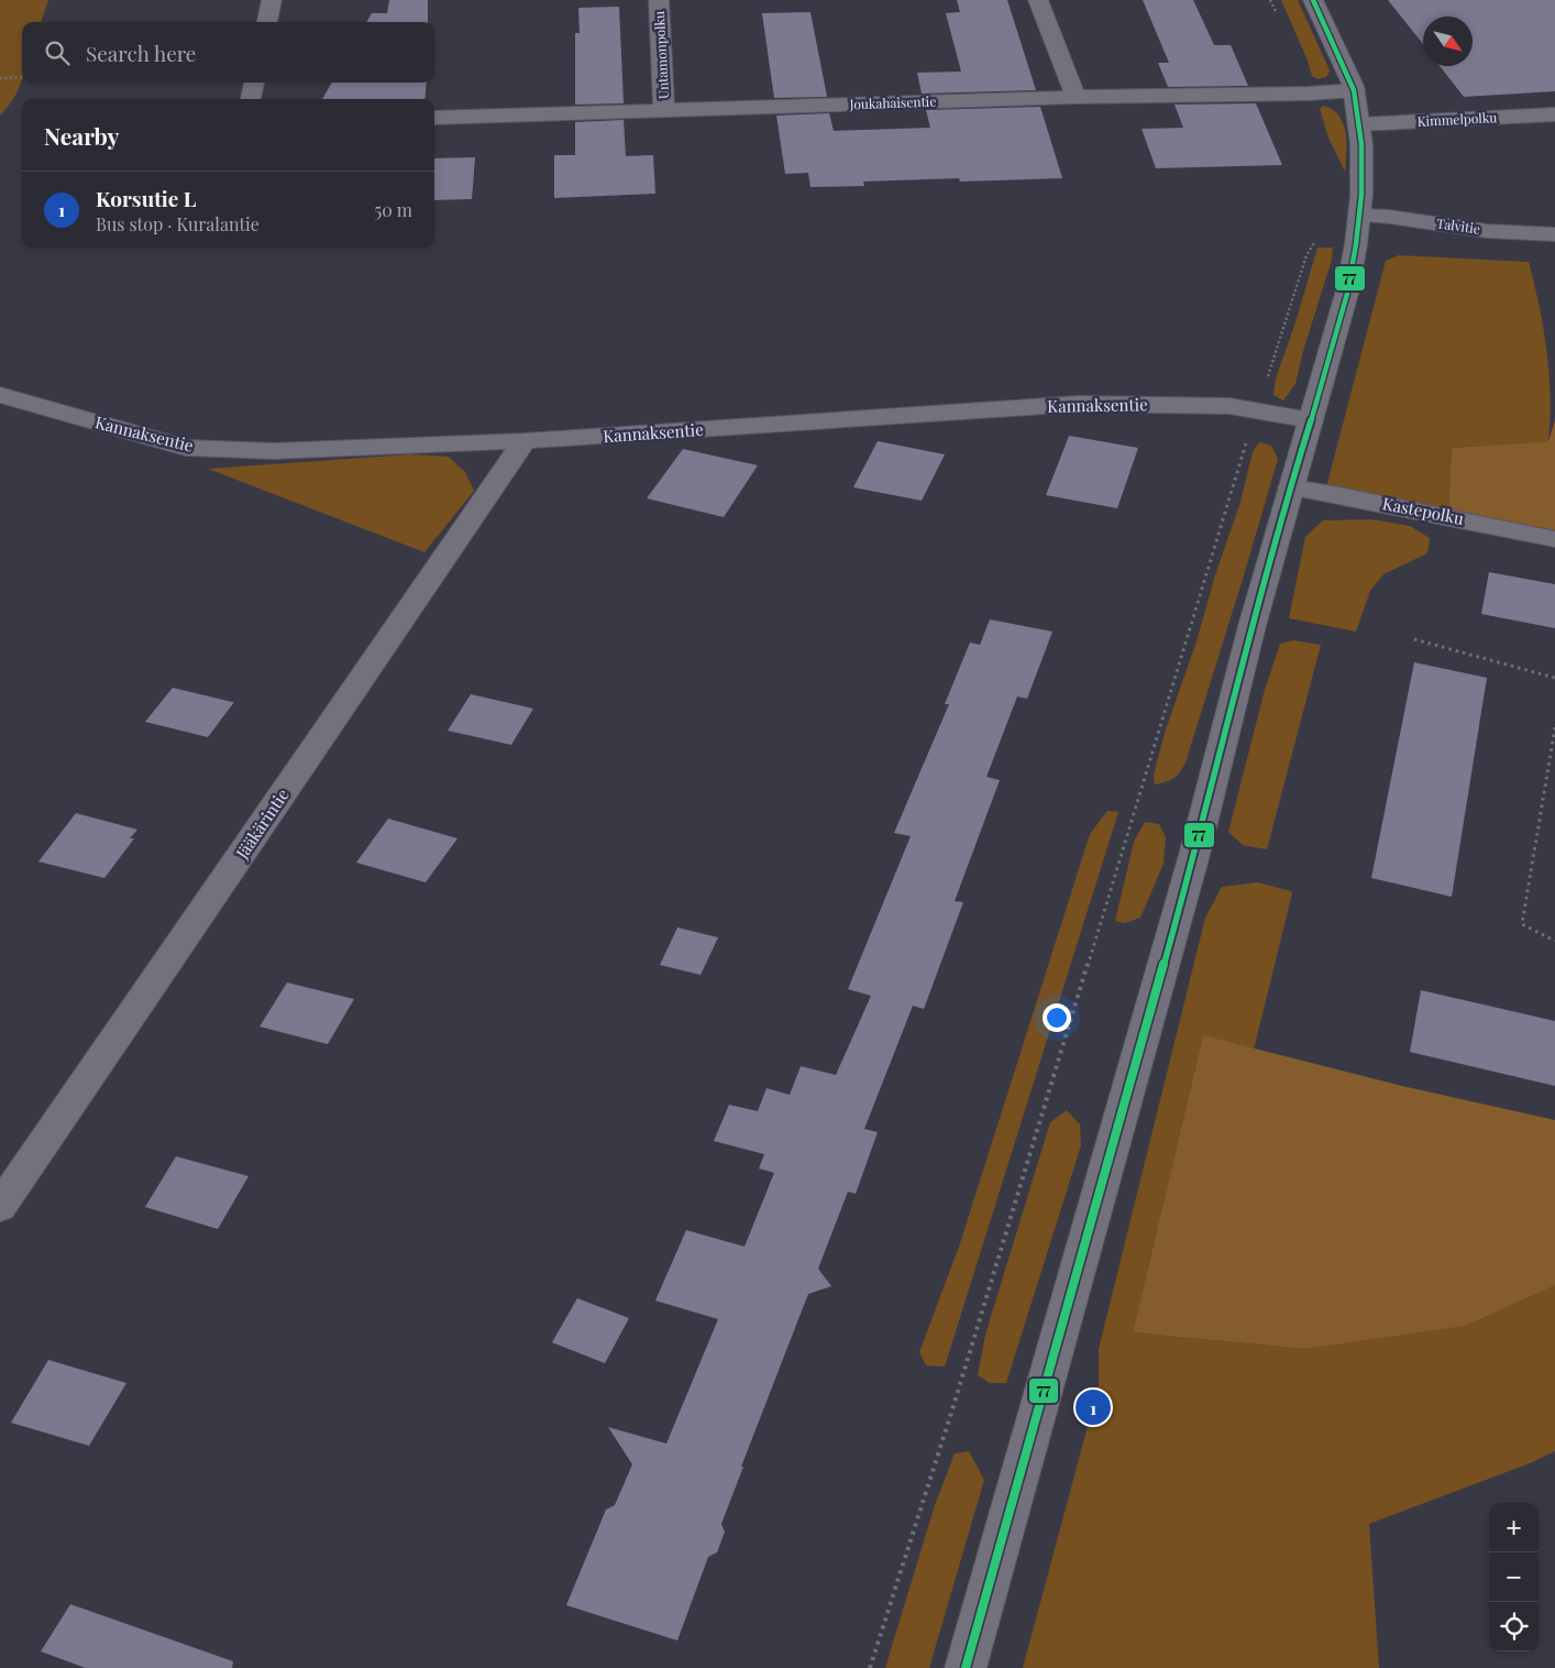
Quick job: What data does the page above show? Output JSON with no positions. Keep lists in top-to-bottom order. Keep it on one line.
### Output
{"streets":{"street":["Untamonpolku","Joukahaisentie","Kimmelpolku","Talvitie","Kannaksentie","Kastepolku","Jääkärintie"]},"crossings":[["Untamonpolku","Joukahaisentie"],["Kannaksentie","Jääkärintie"]],"lines":["transit line 77"],"north":"bottom right","page":{"search":"Search here","heading":"Nearby","list":[{"mark":"1","name":"Korsutie L","note":"Bus stop · Kuralantie","value":"50 m"}],"pins":"1","map_buttons":["+","−"]}}
